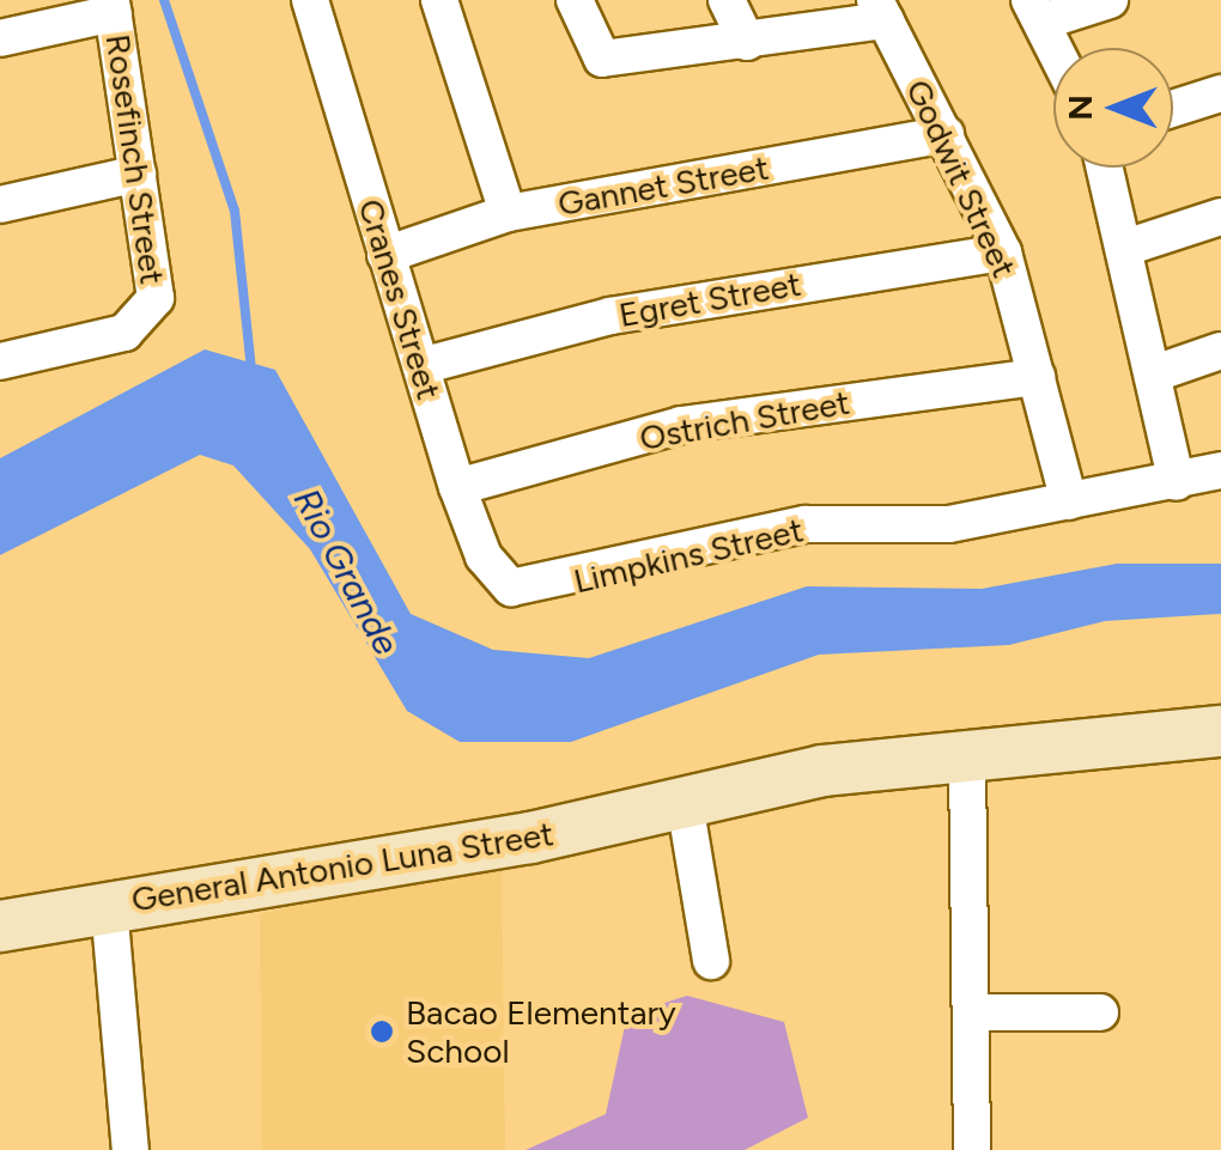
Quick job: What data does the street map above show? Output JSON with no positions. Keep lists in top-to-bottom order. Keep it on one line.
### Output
{"streets":{"main road":["General Antonio Luna Street"],"street":["Rosefinch Street","Godwit Street","Gannet Street","Cranes Street","Egret Street","Ostrich Street","Limpkins Street"]},"crossings":[["Godwit Street","Gannet Street"],["Godwit Street","Egret Street"],["Godwit Street","Ostrich Street"],["Godwit Street","Limpkins Street"],["Gannet Street","Cranes Street"],["Cranes Street","Egret Street"],["Cranes Street","Ostrich Street"],["Cranes Street","Limpkins Street"]],"water":["Rio Grande"],"places":["Bacao Elementary School"],"north":"left"}
